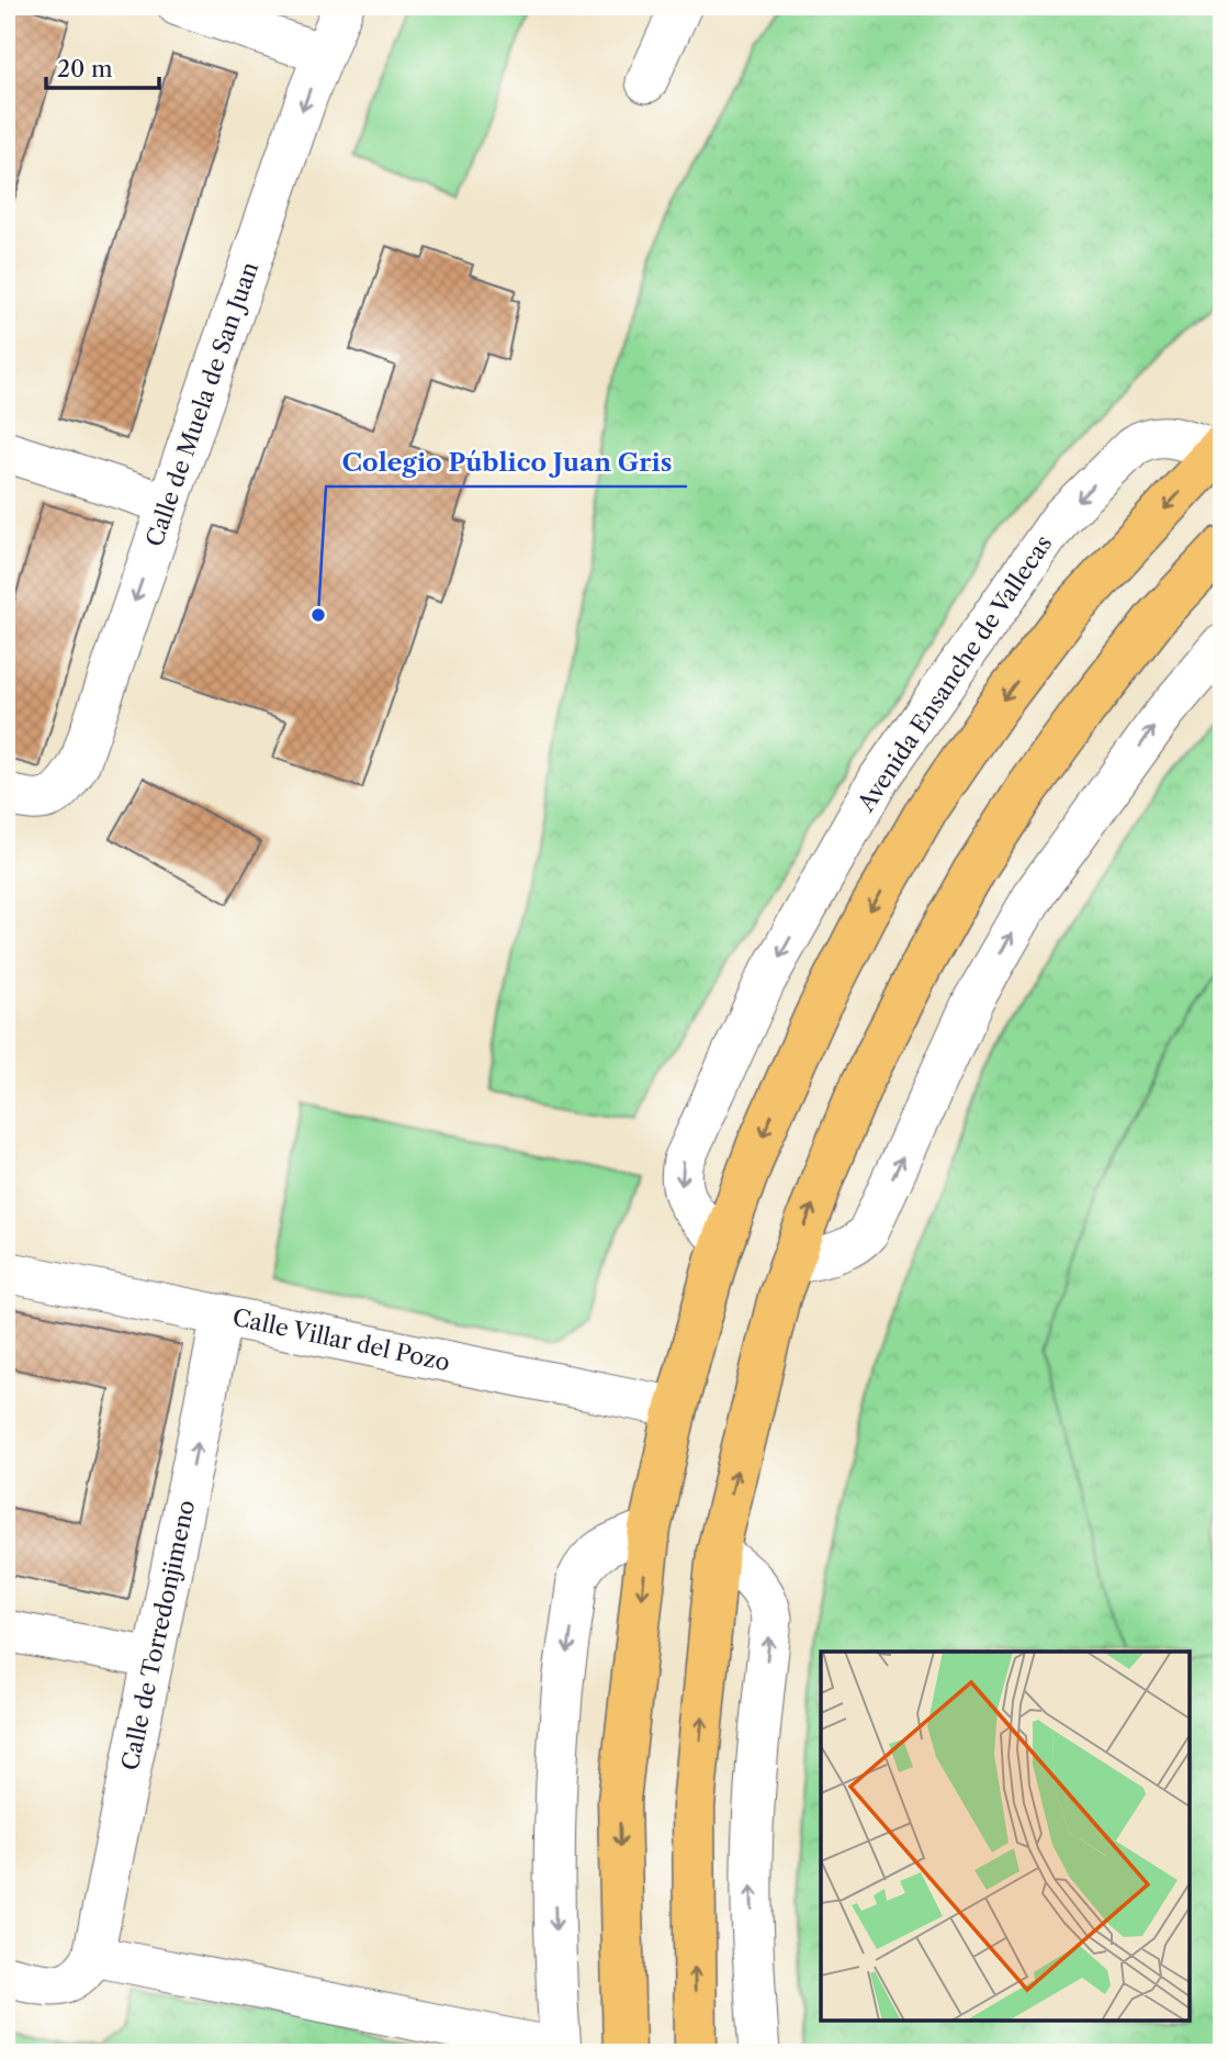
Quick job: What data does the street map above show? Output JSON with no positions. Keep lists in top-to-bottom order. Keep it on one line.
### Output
{"streets":{"main road":["Avenida Ensanche de Vallecas"],"street":["Calle de Muela de San Juan","Calle Villar del Pozo","Calle de Torredonjimeno"]},"crossings":[["Avenida Ensanche de Vallecas","Calle Villar del Pozo"],["Calle Villar del Pozo","Calle de Torredonjimeno"]],"one_way":["Calle de Muela de San Juan","Calle de Torredonjimeno"],"places":["Colegio Público Juan Gris"],"scale_bar":"20 m"}
